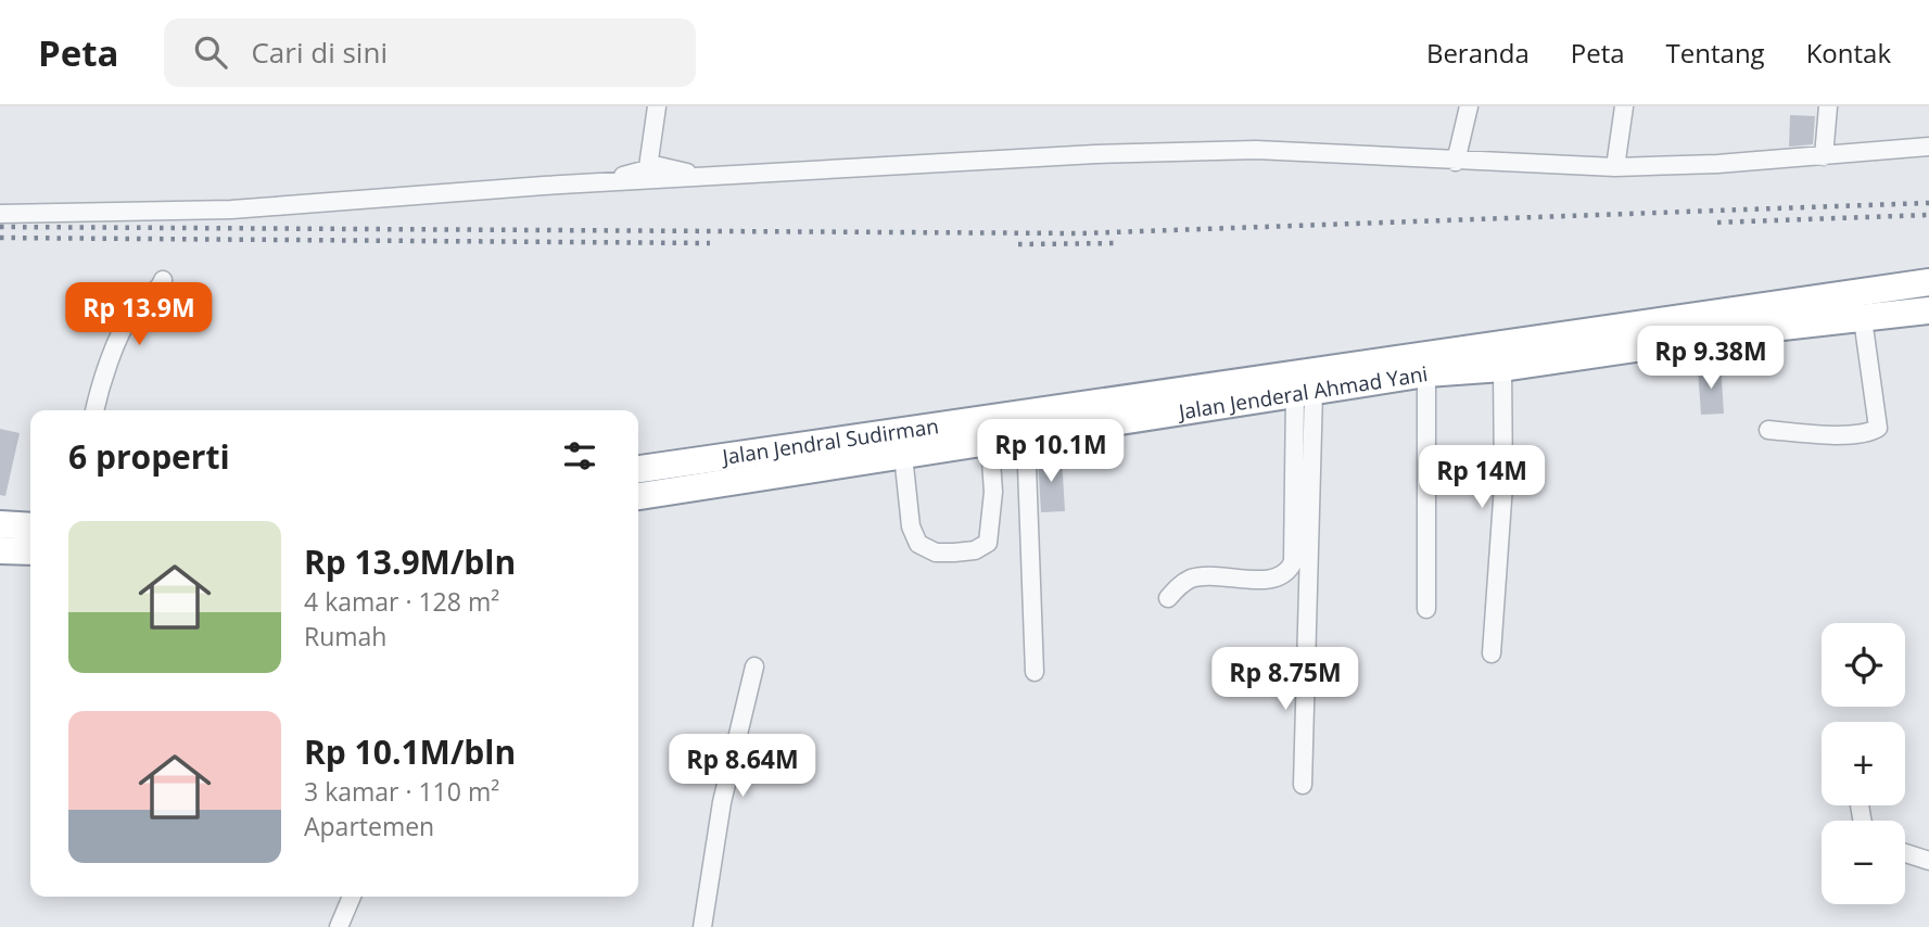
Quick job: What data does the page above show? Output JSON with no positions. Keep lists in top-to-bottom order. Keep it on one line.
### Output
{"streets":{"highway":["Jalan Jenderal Ahmad Yani","Jalan Jendral Sudirman"]},"crossings":[["Jalan Jenderal Ahmad Yani","Jalan Jendral Sudirman"]],"page":{"header":"Peta","search":"Cari di sini","nav":["Beranda","Peta","Tentang","Kontak"],"price":["Rp 13.9M","Rp 9.38M","Rp 10.1M","Rp 14M","Rp 8.75M","Rp 8.64M"],"heading":"6 properti","list":[{"name":"Rp 13.9M/bln","note":"4 kamar · 128 m² · Rumah"},{"name":"Rp 10.1M/bln","note":"3 kamar · 110 m² · Apartemen"}],"map_buttons":["+","−"]}}
